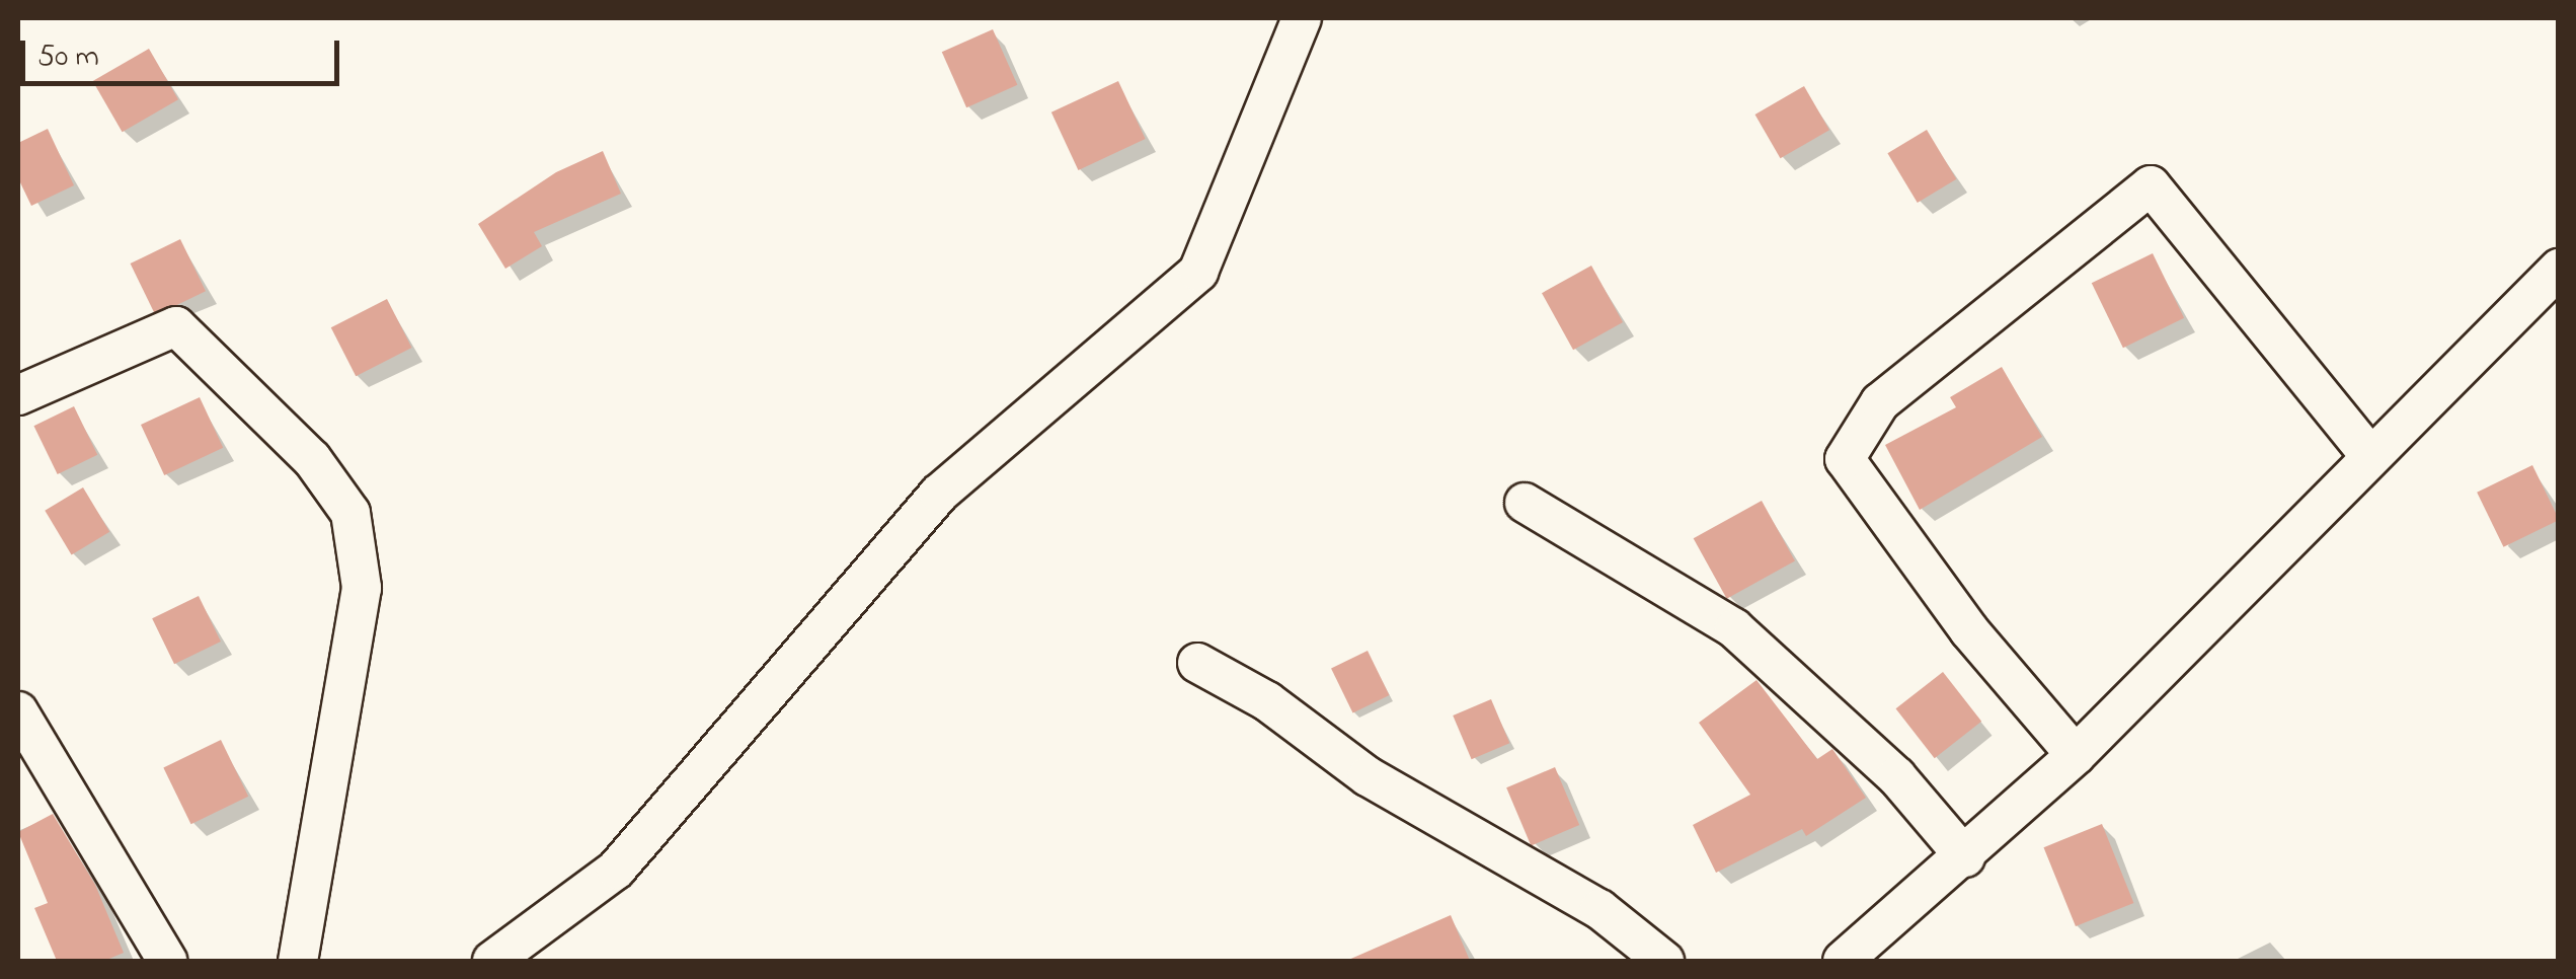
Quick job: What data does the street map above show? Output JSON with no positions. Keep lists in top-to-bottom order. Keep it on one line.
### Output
{"scale_bar":"50 m"}
